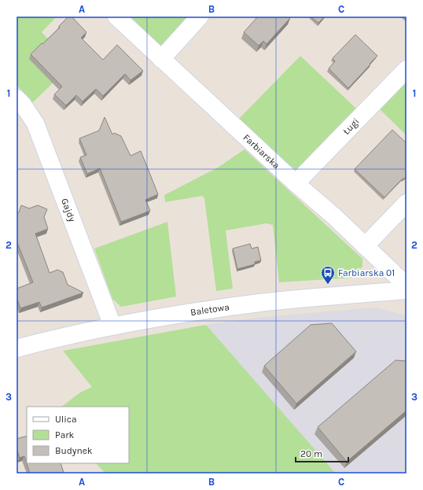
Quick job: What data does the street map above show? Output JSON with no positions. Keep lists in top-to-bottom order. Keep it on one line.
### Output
{"streets":{"street":["Ługi","Farbiarska","Gajdy","Baletowa"]},"crossings":[["Ługi","Farbiarska"],["Gajdy","Baletowa"]],"places":{"bus stop":["Farbiarska 01"]},"legend":["Ulica","Park","Budynek"],"scale_bar":"20 m","grid":{"columns":["A","B","C"],"rows":["1","2","3"]}}
